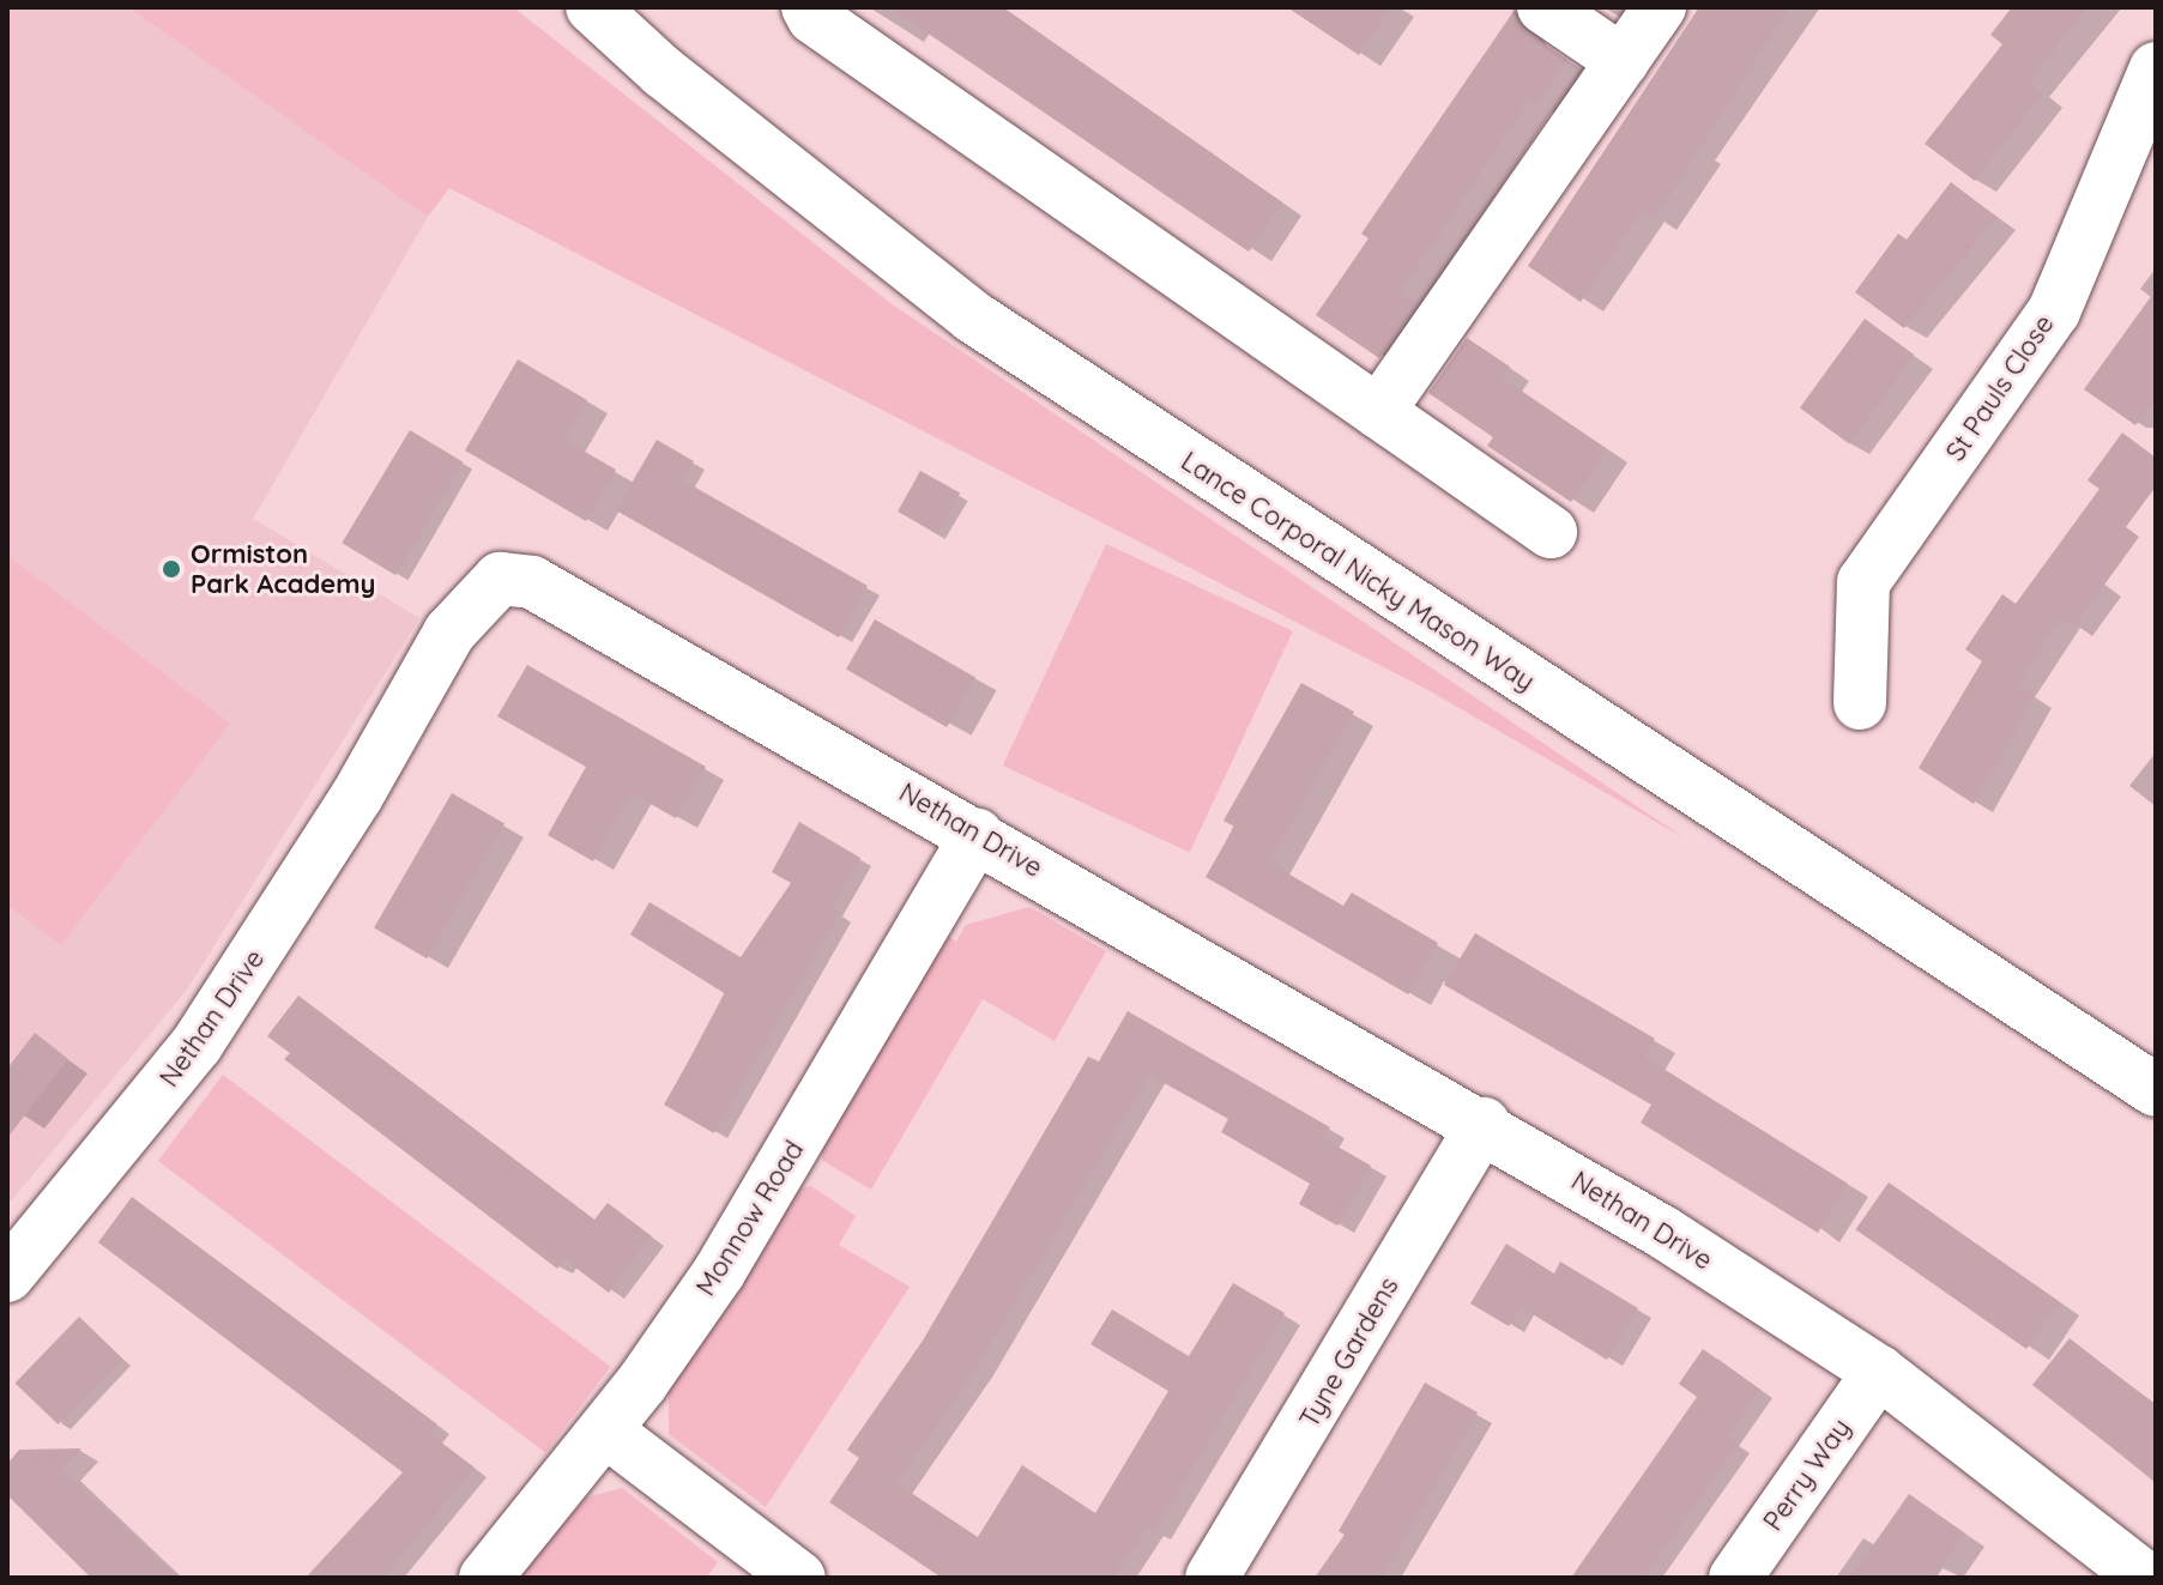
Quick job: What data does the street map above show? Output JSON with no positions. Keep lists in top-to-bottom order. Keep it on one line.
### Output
{"streets":{"street":["St Pauls Close","Lance Corporal Nicky Mason Way","Nethan Drive","Monnow Road","Tyne Gardens","Perry Way"]},"crossings":[["Nethan Drive","Monnow Road"],["Nethan Drive","Tyne Gardens"],["Nethan Drive","Perry Way"]],"places":["Ormiston Park Academy"]}
